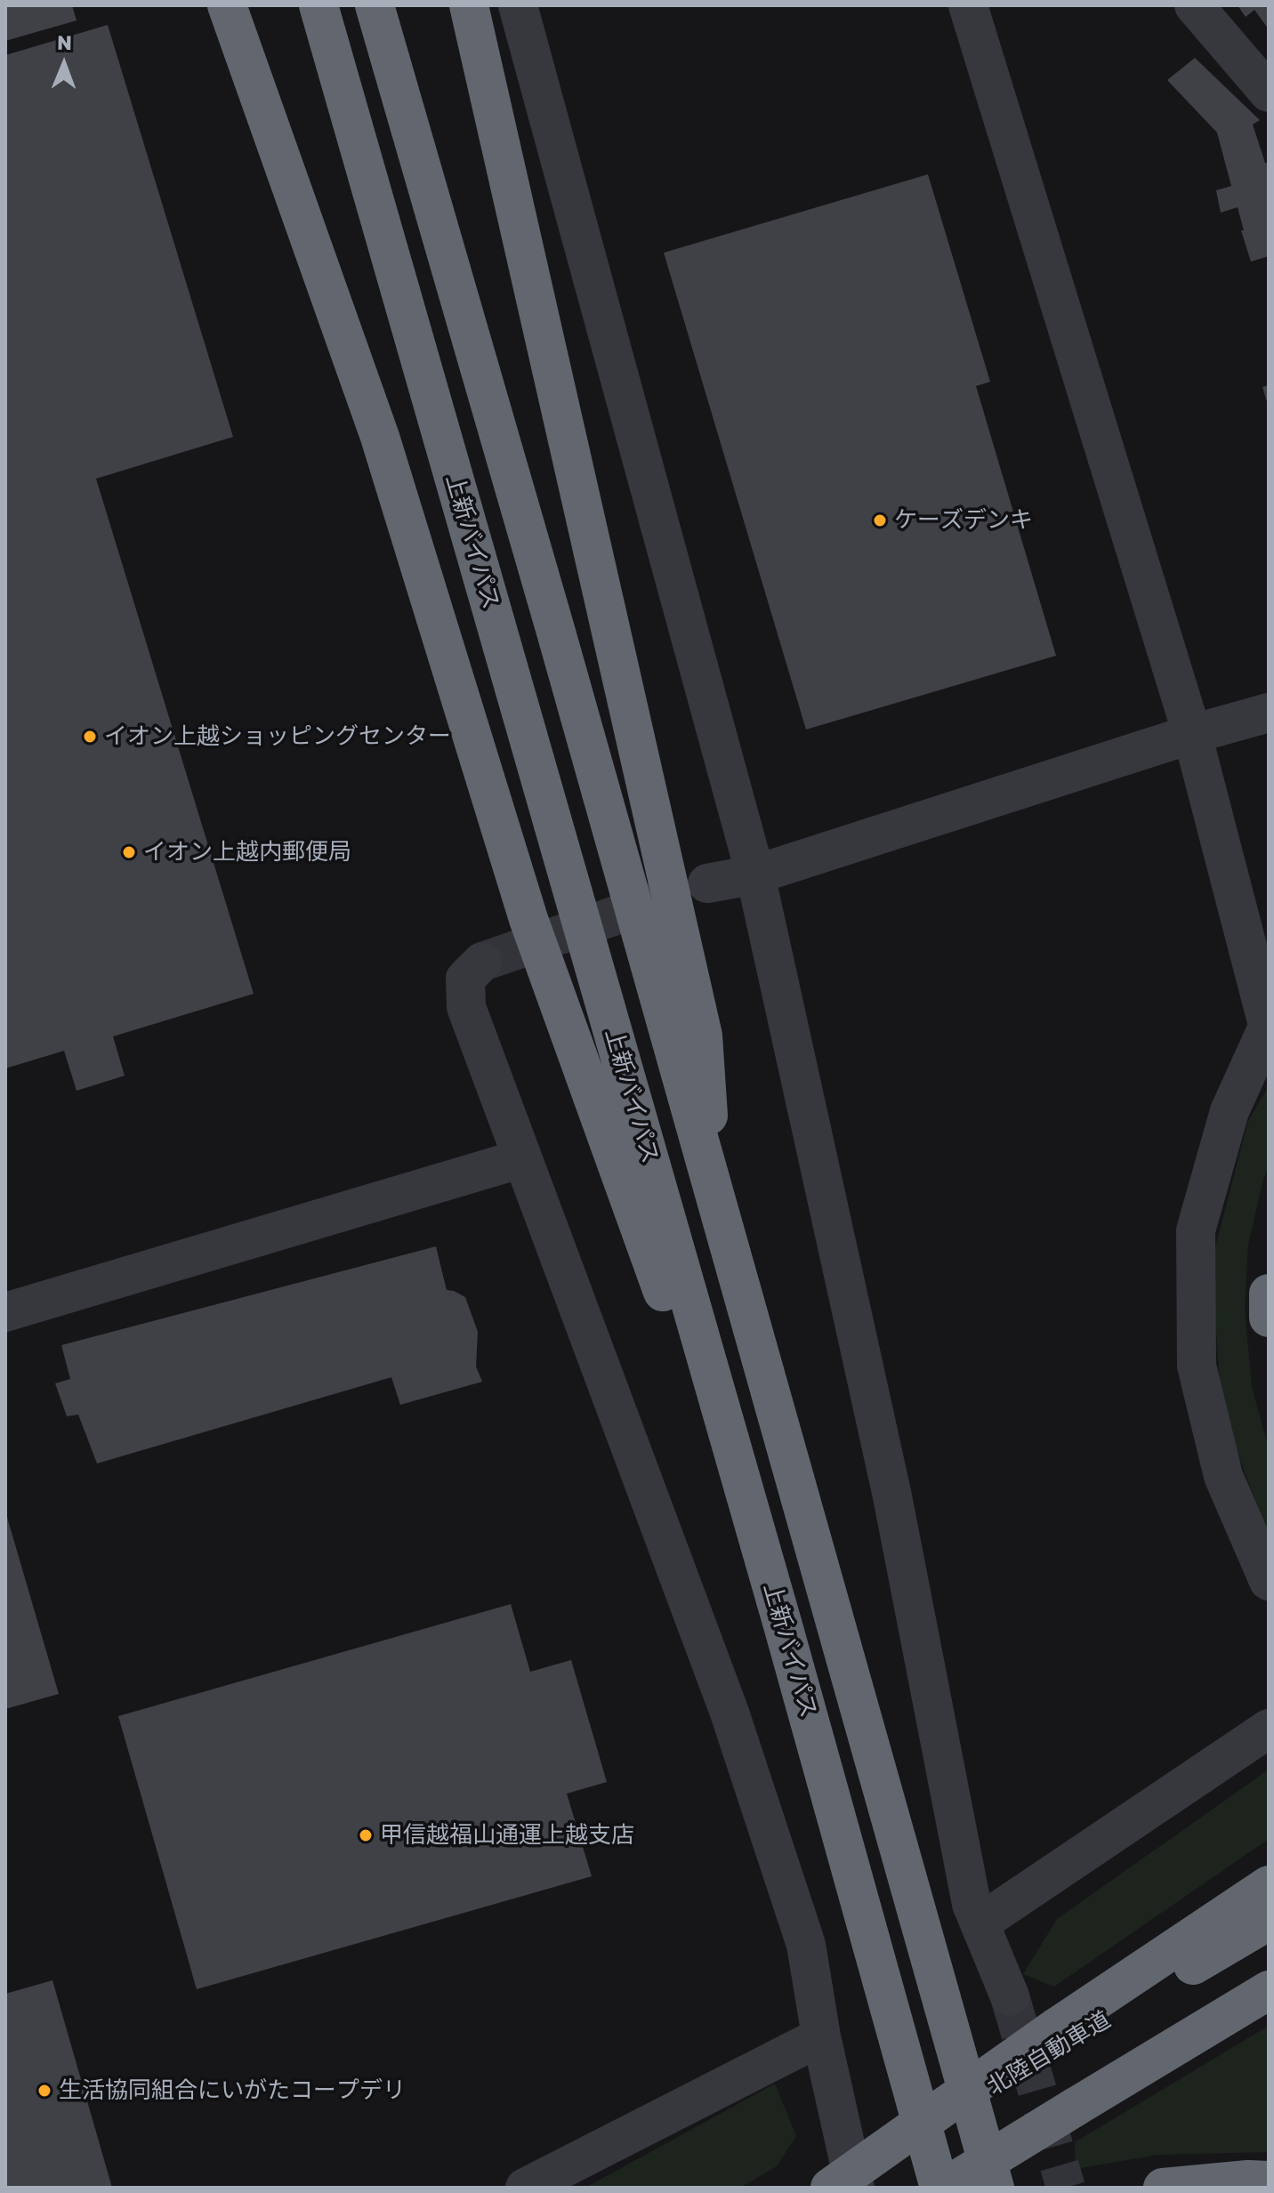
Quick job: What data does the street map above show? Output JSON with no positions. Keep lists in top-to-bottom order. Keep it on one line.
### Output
{"streets":{"highway":["上新バイパス","北陸自動車道"]},"places":["ケーズデンキ","イオン上越ショッピングセンター","イオン上越内郵便局","甲信越福山通運上越支店","生活協同組合にいがたコープデリ"],"north":"top"}
